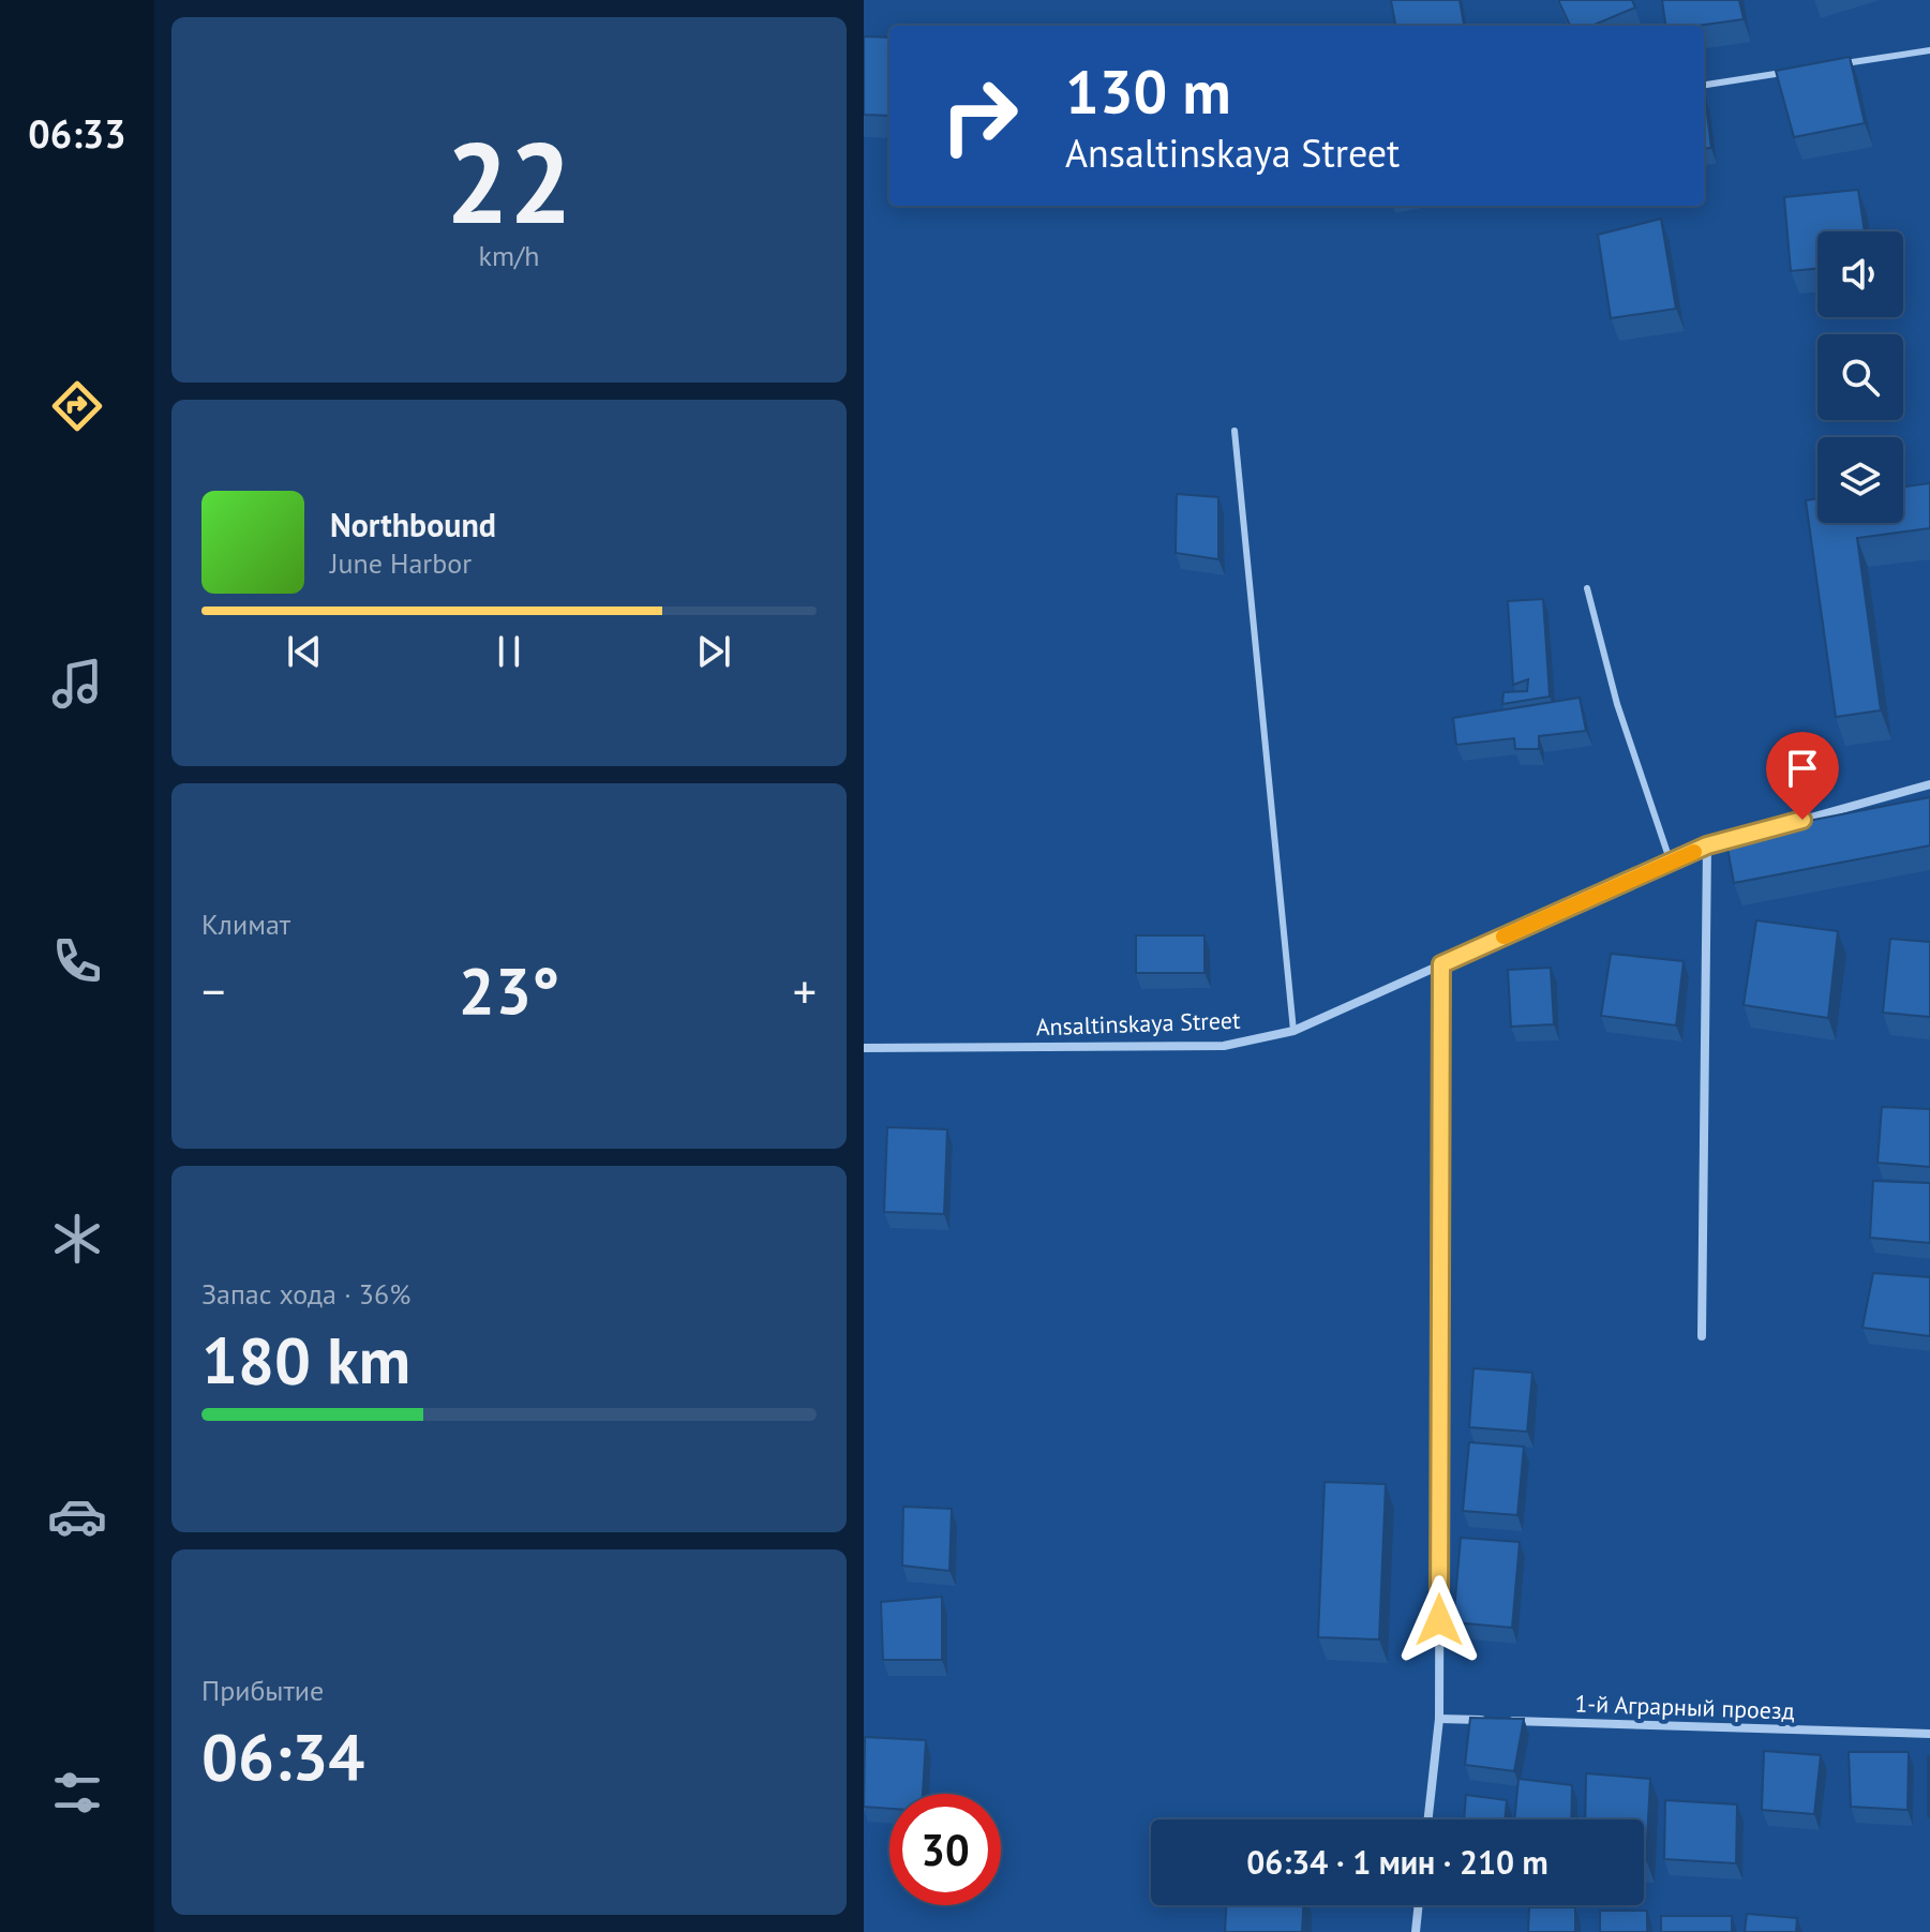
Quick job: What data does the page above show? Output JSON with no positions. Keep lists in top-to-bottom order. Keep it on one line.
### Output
{"streets":{"street":["Ansaltinskaya Street","1-й Аграрный проезд"]},"page":{"tabs":"06:33","tile":[["22","km/h"],"Климат",["Запас хода · 36%","180 km"],["Прибытие","06:34"]],"turn":["130 m","Ansaltinskaya Street"],"song":["Northbound","June Harbor"],"heat":["−","23°","+"],"limit":"30","trip":"06:34 · 1 мин · 210 m"}}
